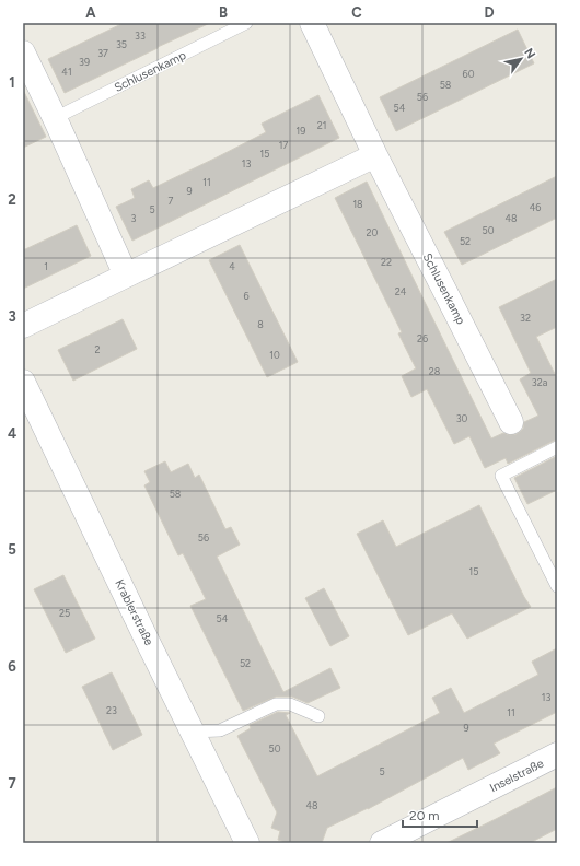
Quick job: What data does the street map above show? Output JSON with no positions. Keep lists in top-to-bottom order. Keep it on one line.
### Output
{"streets":{"street":["Schlusenkamp","Krablerstraße","Inselstraße"]},"house_numbers":["33","35","37","39","41","60","58","56","54","21","19","17","15","13","11","9","7","18","46","5","3","48","50","20","52","22","1","4","24","6","32","8","26","2","10","28","32a","30","58","56","15","25","54","52","13","23","11","9","50","5","48"],"scale_bar":"20 m","north":"top right","grid":{"columns":["A","B","C","D"],"rows":["1","2","3","4","5","6","7"]}}
